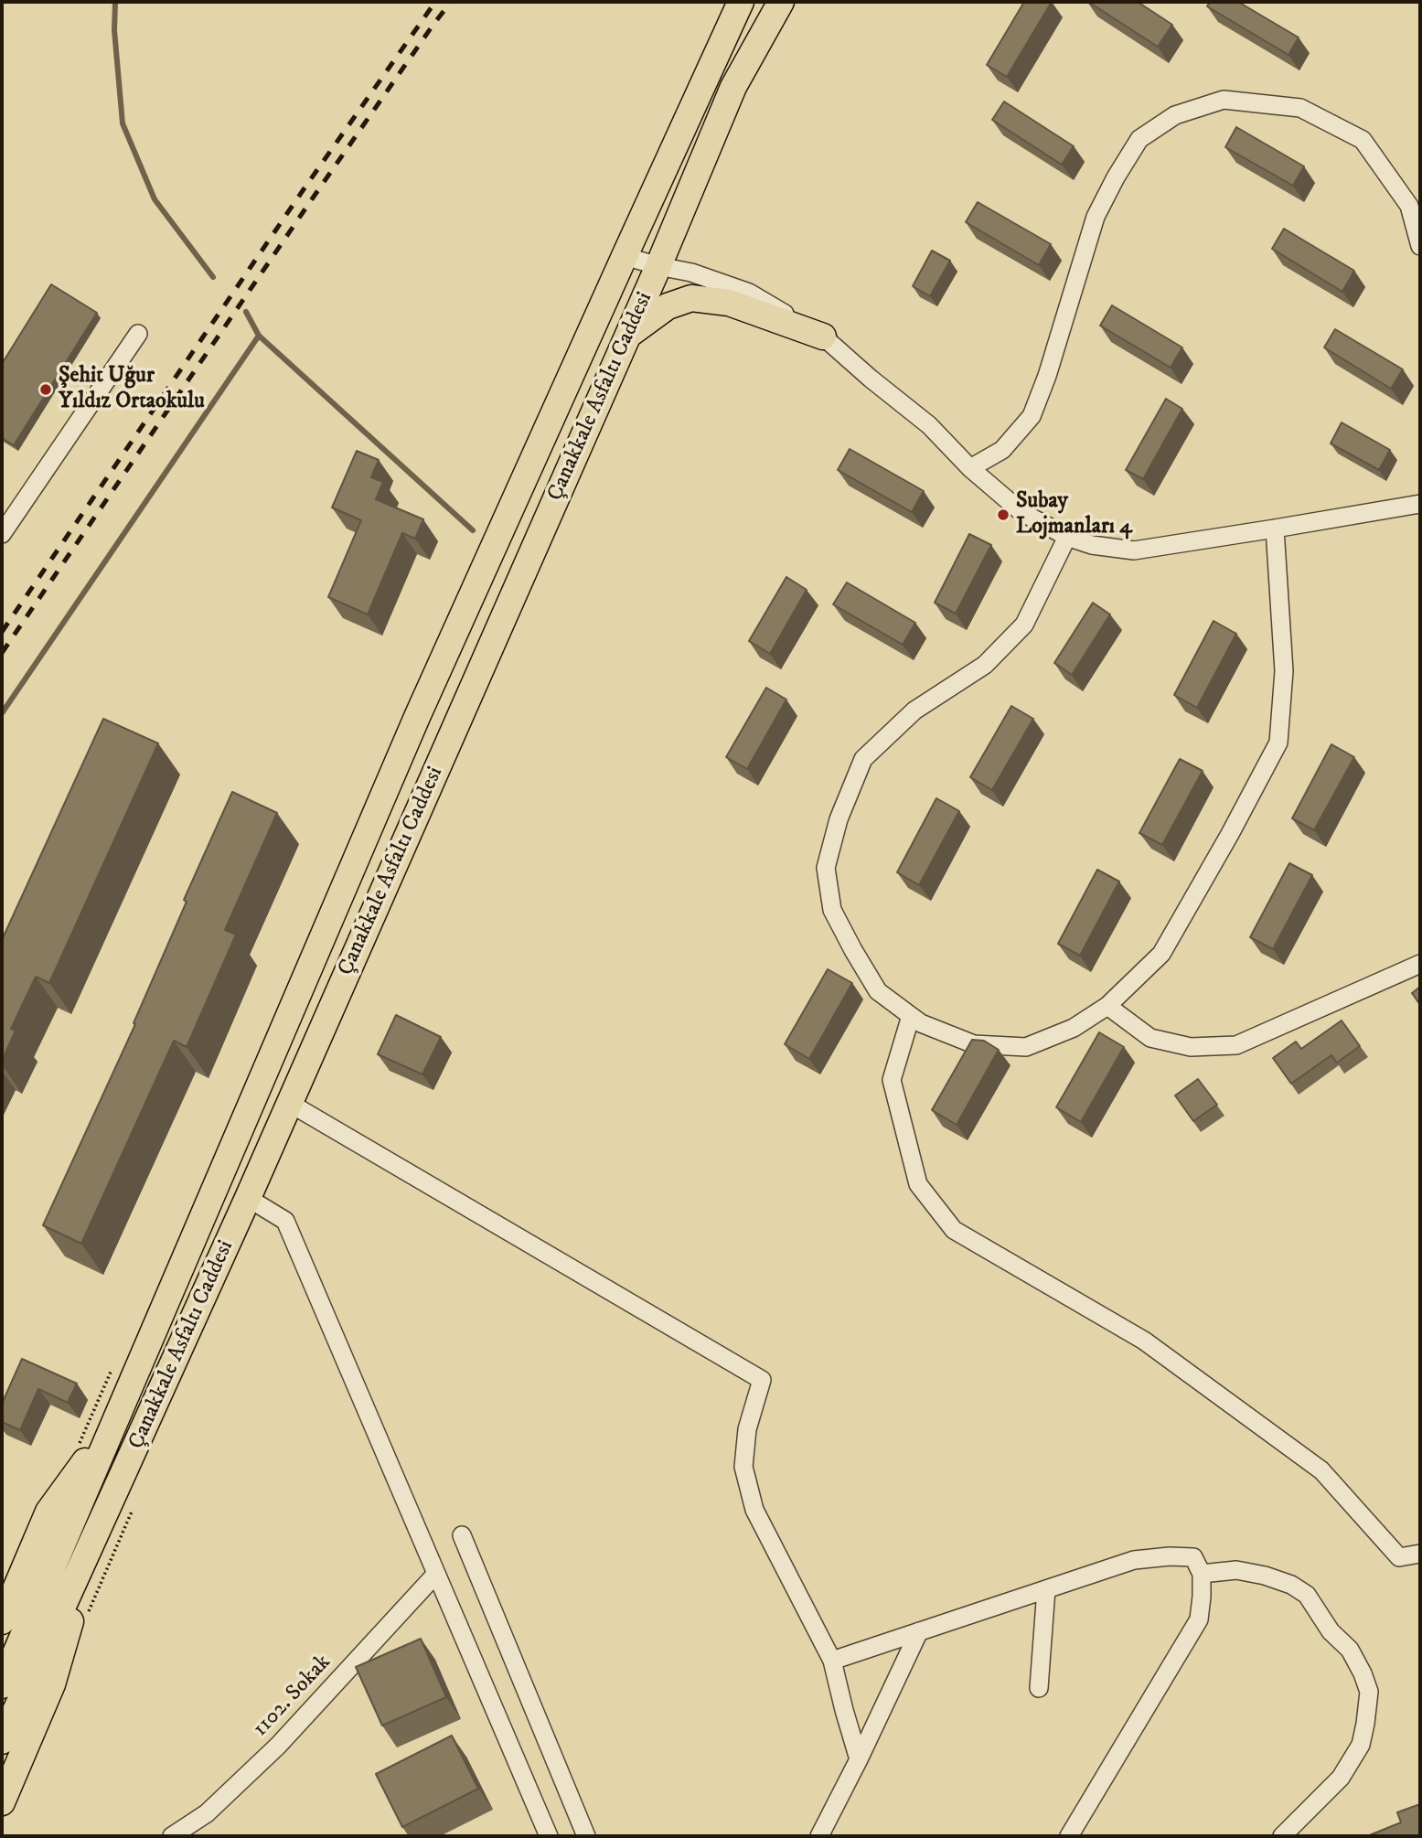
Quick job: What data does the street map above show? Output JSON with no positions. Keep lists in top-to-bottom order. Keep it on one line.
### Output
{"streets":{"highway":["Çanakkale Asfaltı Caddesi"],"street":["1102. Sokak"]},"places":["Şehit Uğur Yıldız Ortaokulu","Subay Lojmanları 4"]}
